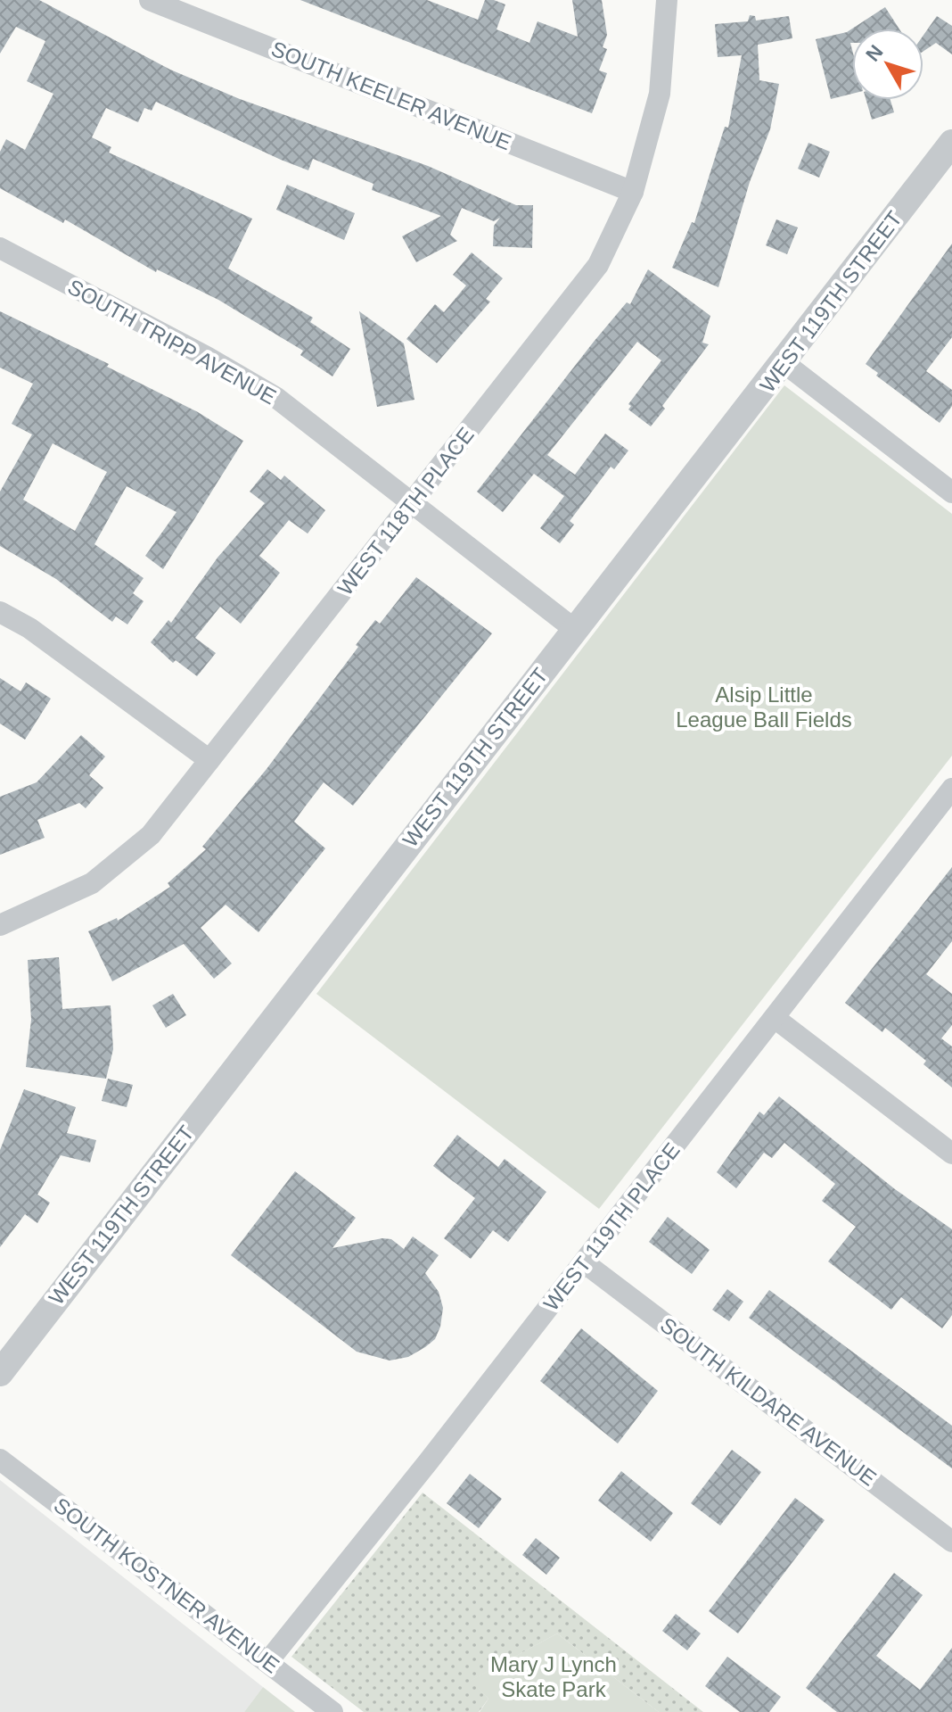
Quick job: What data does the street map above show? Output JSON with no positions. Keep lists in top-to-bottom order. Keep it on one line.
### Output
{"streets":{"street":["SOUTH KEELER AVENUE","WEST 119TH STREET","SOUTH TRIPP AVENUE","WEST 118TH PLACE","WEST 119TH PLACE","SOUTH KILDARE AVENUE","SOUTH KOSTNER AVENUE"]},"crossings":[["SOUTH KEELER AVENUE","WEST 118TH PLACE"],["WEST 119TH STREET","SOUTH TRIPP AVENUE"],["SOUTH TRIPP AVENUE","WEST 118TH PLACE"],["WEST 119TH PLACE","SOUTH KILDARE AVENUE"],["WEST 119TH PLACE","SOUTH KOSTNER AVENUE"]],"parks":["Alsip Little League Ball Fields","Mary J Lynch Skate Park"],"north":"top left"}
